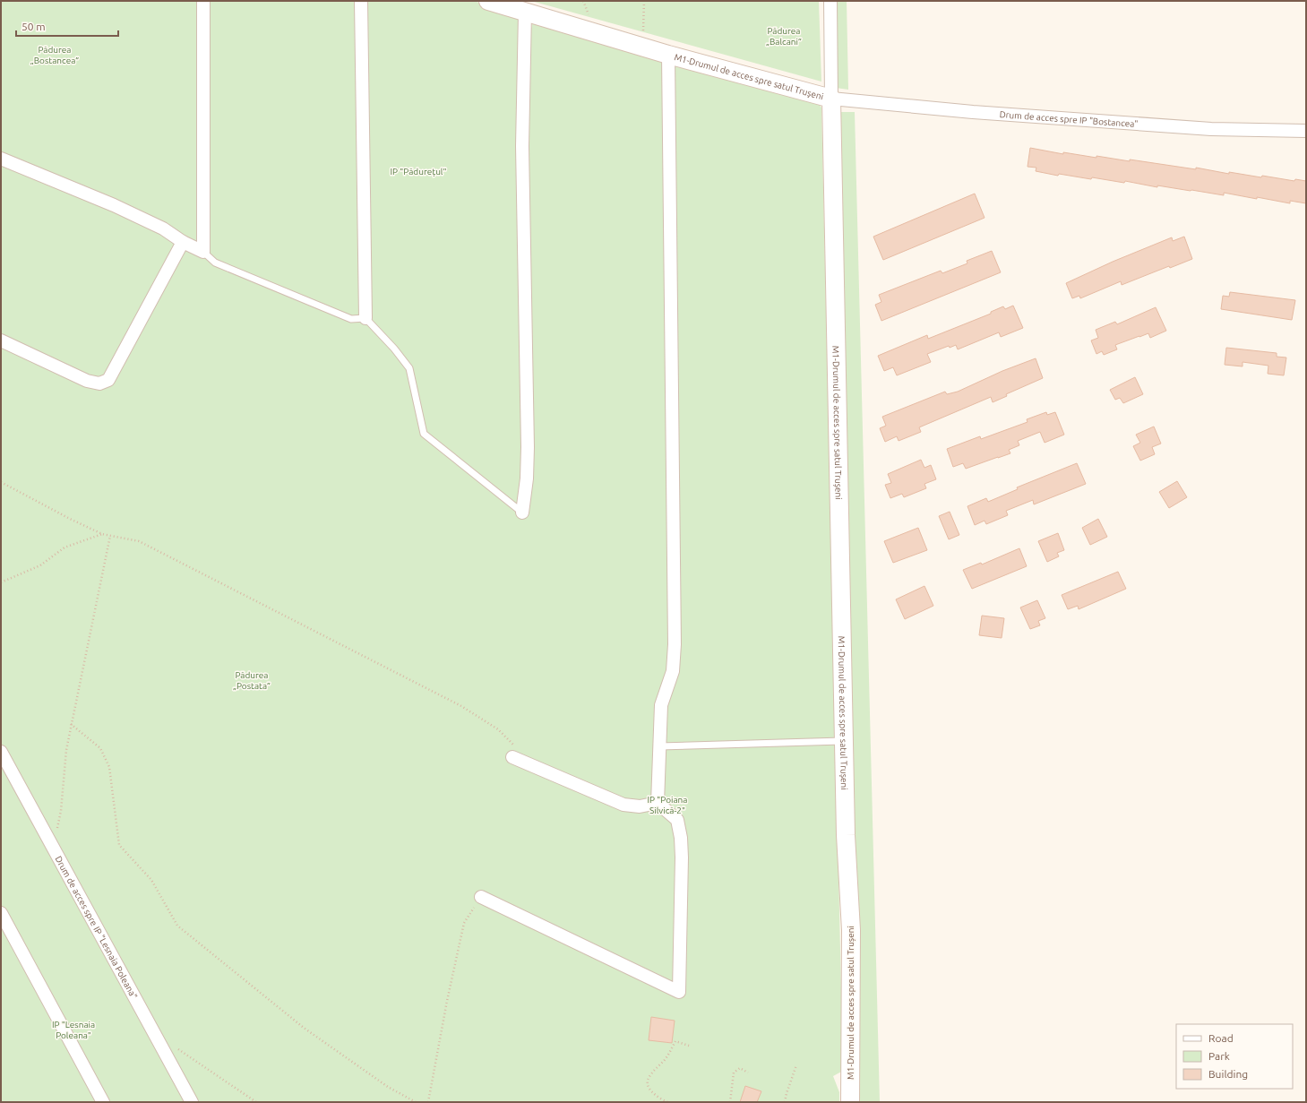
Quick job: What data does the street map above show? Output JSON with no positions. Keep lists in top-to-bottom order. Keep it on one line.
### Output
{"streets":{"street":["M1-Drumul de acces spre satul Trușeni","Drum de acces spre IP \"Bostancea\"","Drum de acces spre IP \"Lesnaia Poleana\""]},"crossings":[["M1-Drumul de acces spre satul Trușeni","Drum de acces spre IP \"Bostancea\""]],"parks":["Pădurea „Balcani”","Pădurea „Bostancea”","IP \"Pădurețul\"","Pădurea „Postata”","IP \"Poiana Silvică-2\"","IP \"Lesnaia Poleana\""],"legend":["Road","Park","Building"],"scale_bar":"50 m"}
